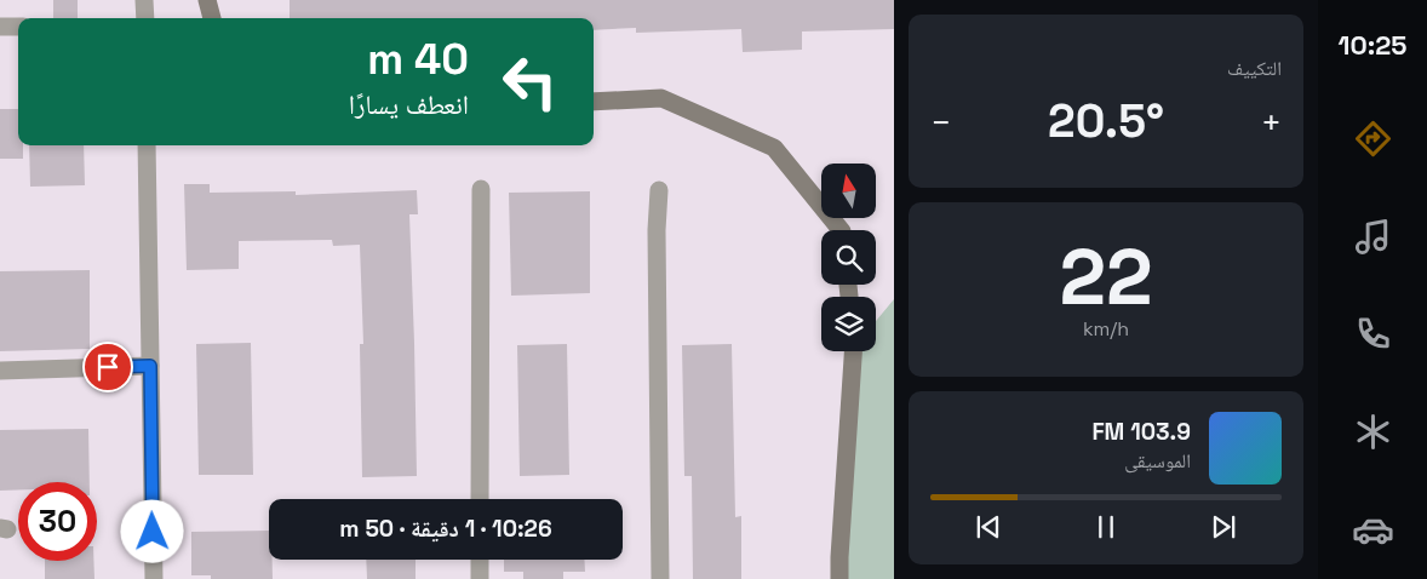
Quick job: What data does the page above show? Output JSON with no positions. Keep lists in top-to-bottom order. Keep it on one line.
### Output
{"north":"top","page":{"tabs":"10:25","tile":["التكييف",["22","km/h"]],"turn":["40 m","انعطف يسارًا"],"heat":["−","20.5°","+"],"song":["103.9 FM","الموسيقى"],"limit":"30","trip":"10:26 · 1 دقيقة · 50 m"}}
